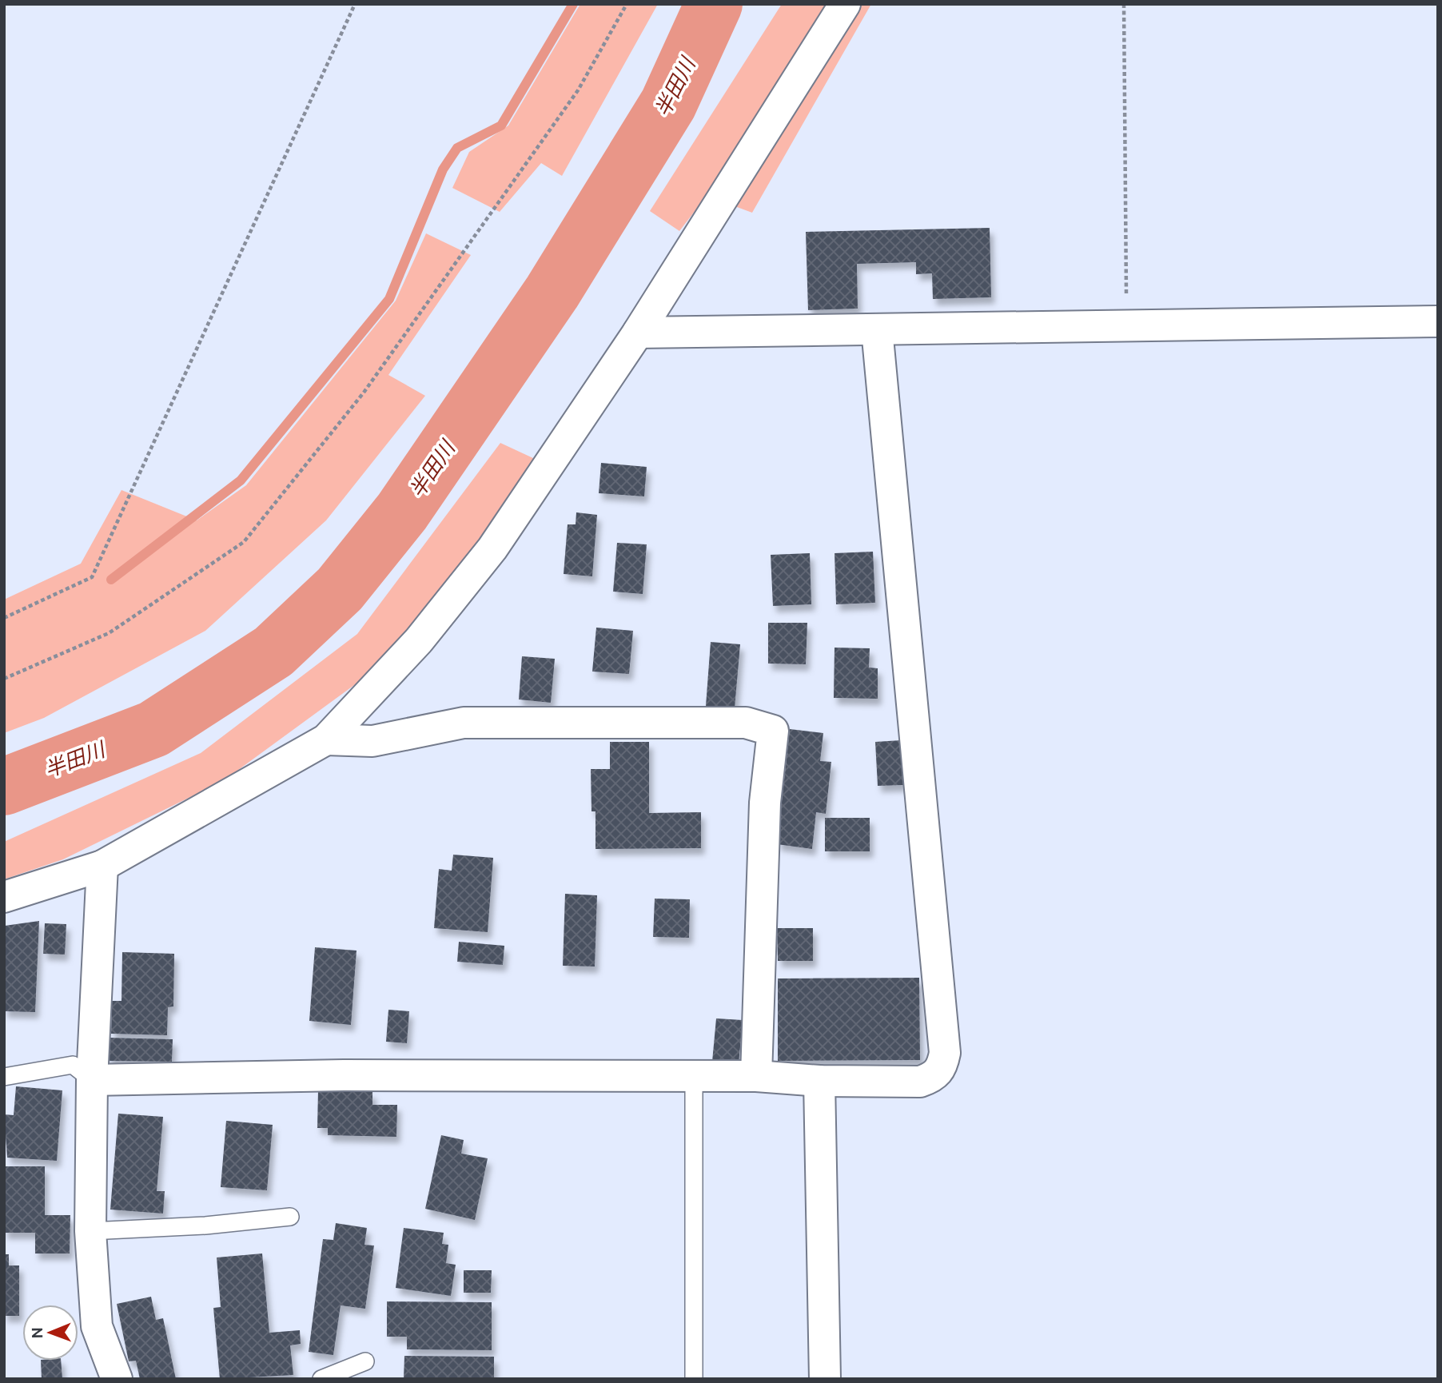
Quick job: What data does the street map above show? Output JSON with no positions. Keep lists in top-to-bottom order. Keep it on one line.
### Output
{"water":["半田川"],"north":"left"}
